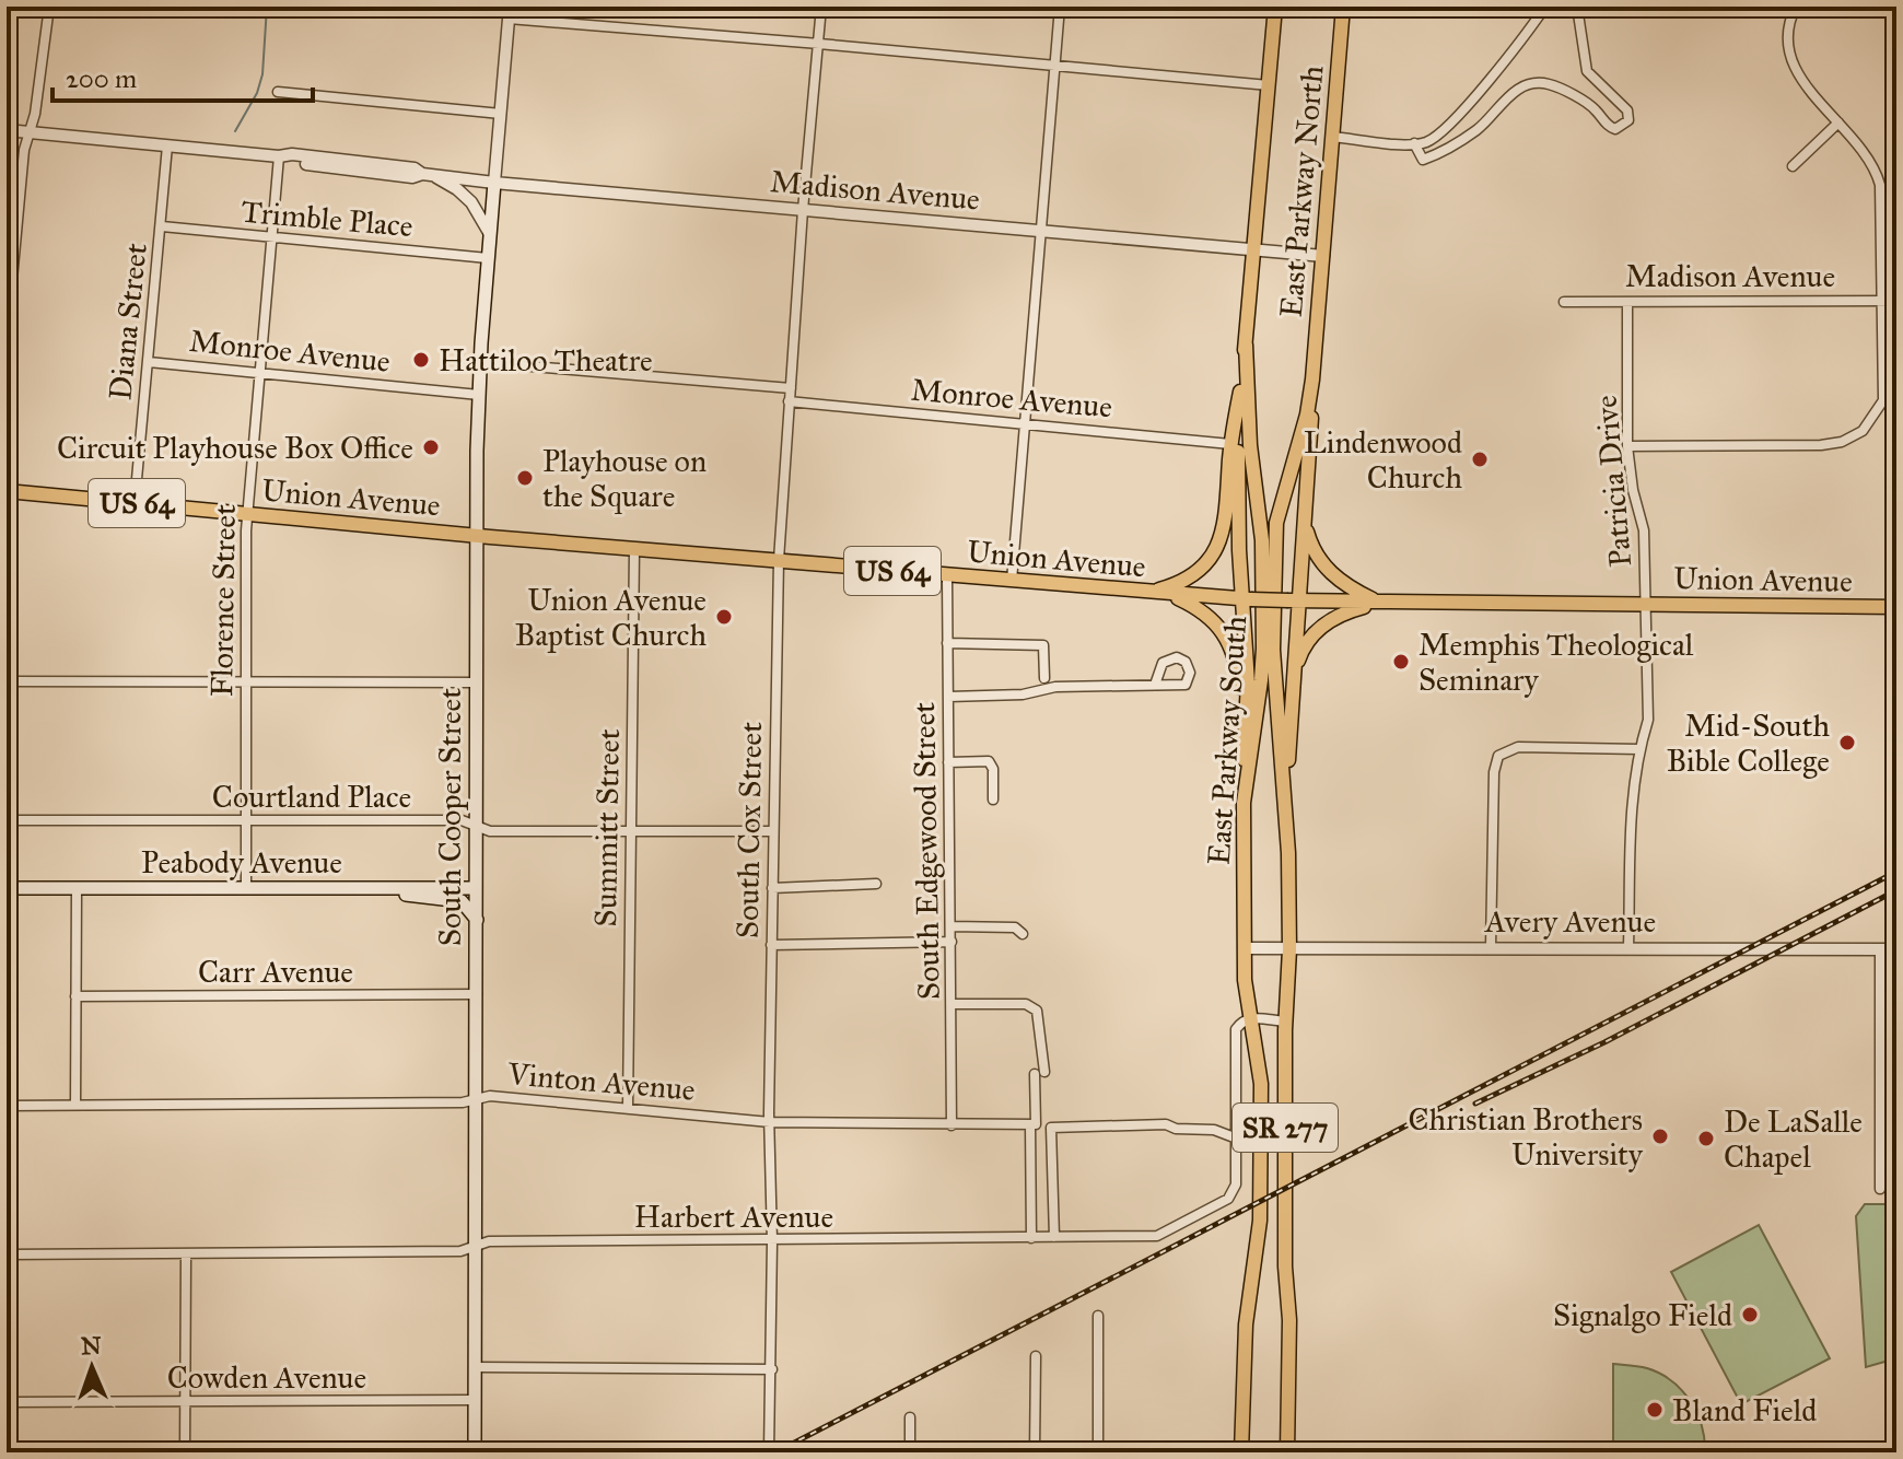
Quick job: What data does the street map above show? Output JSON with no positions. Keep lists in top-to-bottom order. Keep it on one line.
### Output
{"streets":{"main road":["East Parkway North","Union Avenue","US 64","East Parkway South","South Cooper Street","Peabody Avenue","SR 277"],"street":["Madison Avenue","Trimble Place","Diana Street","Monroe Avenue","Patricia Drive","Florence Street","Courtland Place","Summitt Street","South Cox Street","South Edgewood Street","Avery Avenue","Carr Avenue","Vinton Avenue","Harbert Avenue","Cowden Avenue"]},"crossings":[["Madison Avenue","East Parkway North"],["Madison Avenue","Diana Street"],["Madison Avenue","Patricia Drive"],["Madison Avenue","Florence Street"],["Madison Avenue","South Cooper Street"],["Madison Avenue","South Cox Street"],["East Parkway North","US 64"],["East Parkway North","East Parkway South"],["Trimble Place","Diana Street"],["Trimble Place","Florence Street"],["Trimble Place","South Cooper Street"],["Diana Street","Monroe Avenue"],["Diana Street","Union Avenue"],["Monroe Avenue","US 64"],["Monroe Avenue","Florence Street"],["Monroe Avenue","South Cooper Street"],["Monroe Avenue","South Cox Street"],["Patricia Drive","Union Avenue"],["Patricia Drive","Avery Avenue"],["Union Avenue","US 64"],["Union Avenue","Florence Street"],["Union Avenue","South Cooper Street"],["Union Avenue","Summitt Street"],["Union Avenue","South Cox Street"],["Union Avenue","South Edgewood Street"],["US 64","East Parkway South"],["Florence Street","Courtland Place"],["Florence Street","Peabody Avenue"],["East Parkway South","Avery Avenue"],["East Parkway South","Harbert Avenue"],["Courtland Place","South Cooper Street"],["Courtland Place","Summitt Street"],["Courtland Place","South Cox Street"],["South Cooper Street","Peabody Avenue"],["South Cooper Street","Carr Avenue"],["South Cooper Street","Vinton Avenue"],["South Cooper Street","Harbert Avenue"],["South Cooper Street","Cowden Avenue"],["Summitt Street","Vinton Avenue"],["South Cox Street","Vinton Avenue"],["South Cox Street","Harbert Avenue"],["South Edgewood Street","Vinton Avenue"]],"places":["Hattiloo Theatre","Circuit Playhouse Box Office","Lindenwood Church","Playhouse on the Square","Union Avenue Baptist Church","Memphis Theological Seminary","Mid-South Bible College","Christian Brothers University","De LaSalle Chapel","Signalgo Field","Bland Field"],"scale_bar":"200 m","north":"top"}
